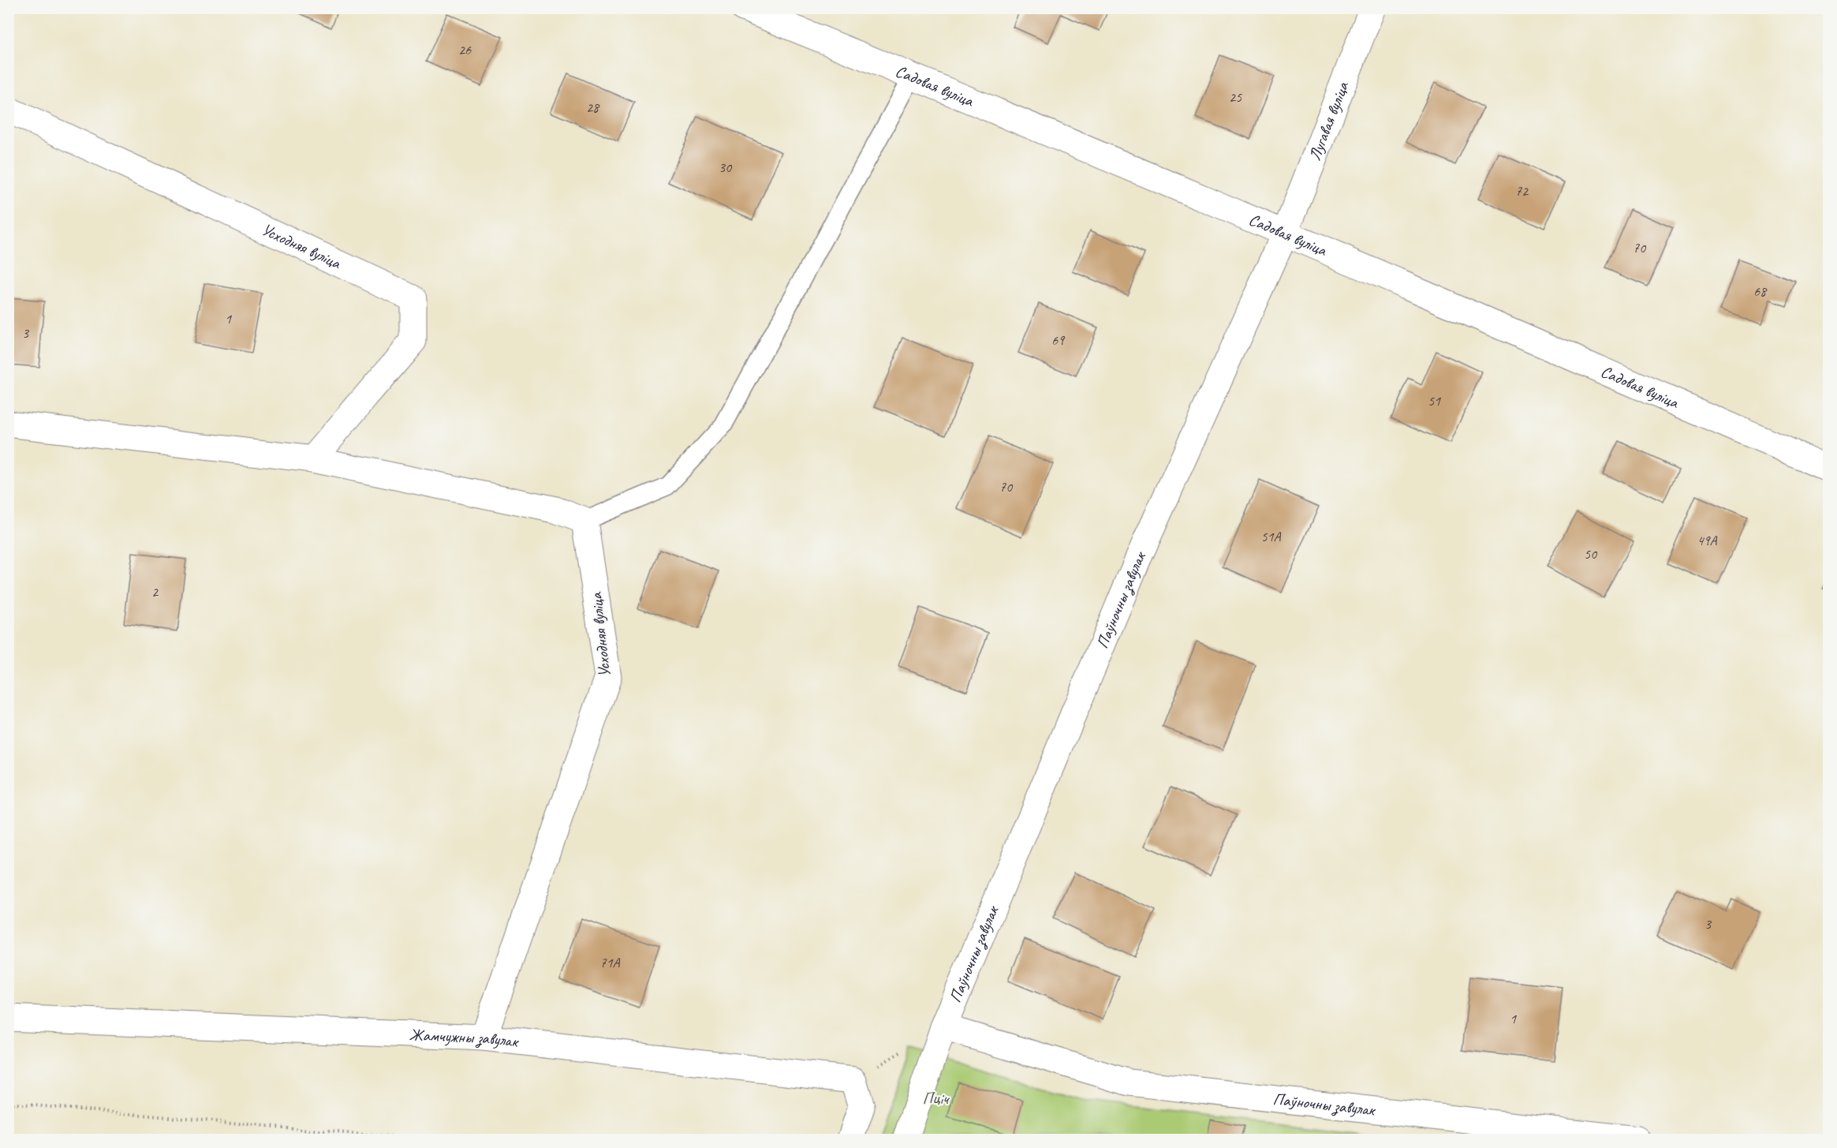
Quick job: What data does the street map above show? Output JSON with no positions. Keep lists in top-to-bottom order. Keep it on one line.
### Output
{"streets":{"street":["Садовая вуліца","Лугавая вуліца","Усходняя вуліца","Паўночны завулак","Жамчужны завулак"]},"crossings":[["Садовая вуліца","Лугавая вуліца"],["Садовая вуліца","Паўночны завулак"],["Лугавая вуліца","Паўночны завулак"],["Усходняя вуліца","Жамчужны завулак"]],"parks":["Пціч"],"house_numbers":["26","25","28","30","72","70","68","1","3","69","51","70","51А","49А","50","2","3","71А","1"]}
